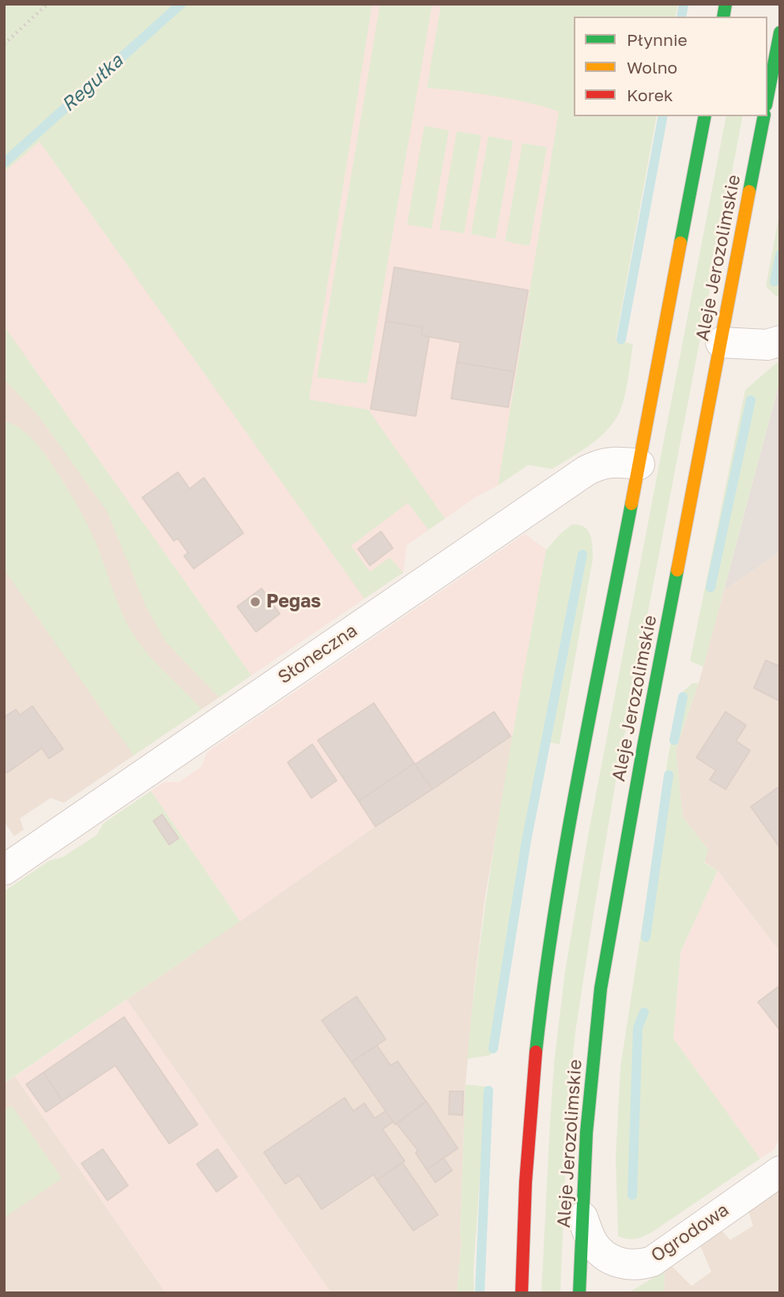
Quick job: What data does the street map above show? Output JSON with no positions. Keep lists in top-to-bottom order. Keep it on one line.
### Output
{"streets":{"main road":["Aleje Jerozolimskie"],"street":["Słoneczna","Ogrodowa"]},"crossings":[["Aleje Jerozolimskie","Ogrodowa"]],"water":["Regułka"],"places":["Pegas"],"legend":["Płynnie","Wolno","Korek"]}
